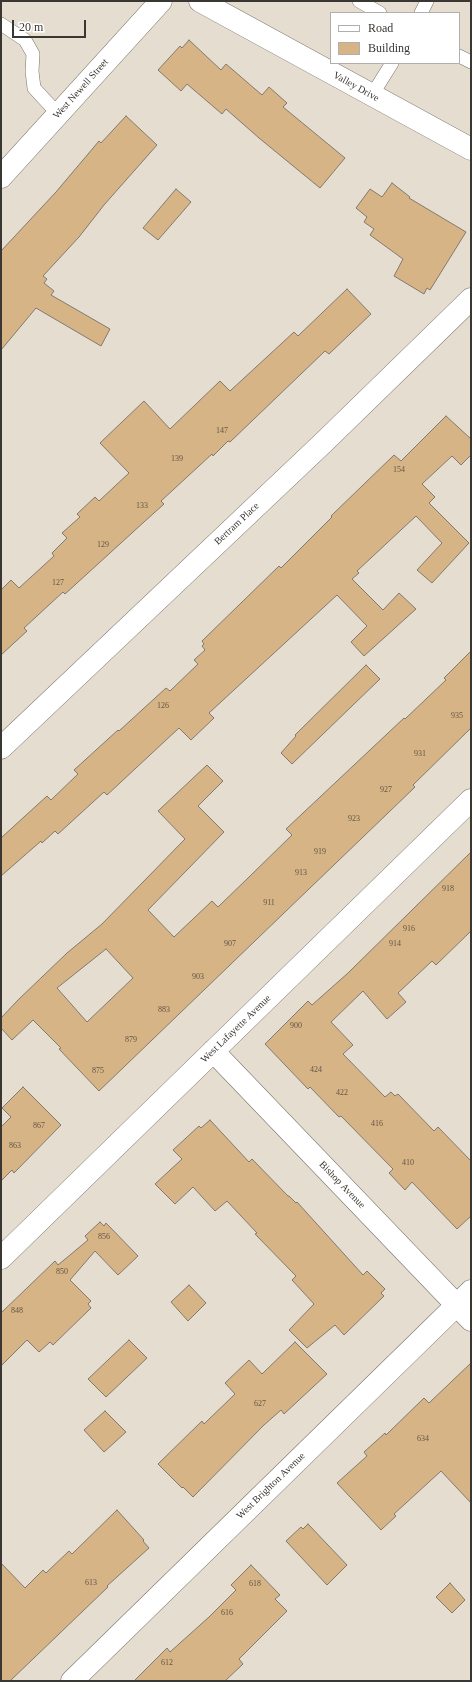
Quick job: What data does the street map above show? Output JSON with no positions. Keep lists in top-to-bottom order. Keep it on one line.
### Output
{"streets":{"street":["Valley Drive","West Newell Street","Bertram Place","West Lafayette Avenue","Bishop Avenue","West Brighton Avenue"]},"crossings":[["West Lafayette Avenue","Bishop Avenue"],["Bishop Avenue","West Brighton Avenue"]],"house_numbers":["147","139","154","133","129","127","126","935","931","927","923","919","913","918","911","916","907","914","903","883","900","879","424","875","422","416","867","863","410","856","850","848","627","634","613","618","616","612"],"legend":["Road","Building"],"scale_bar":"20 m"}
